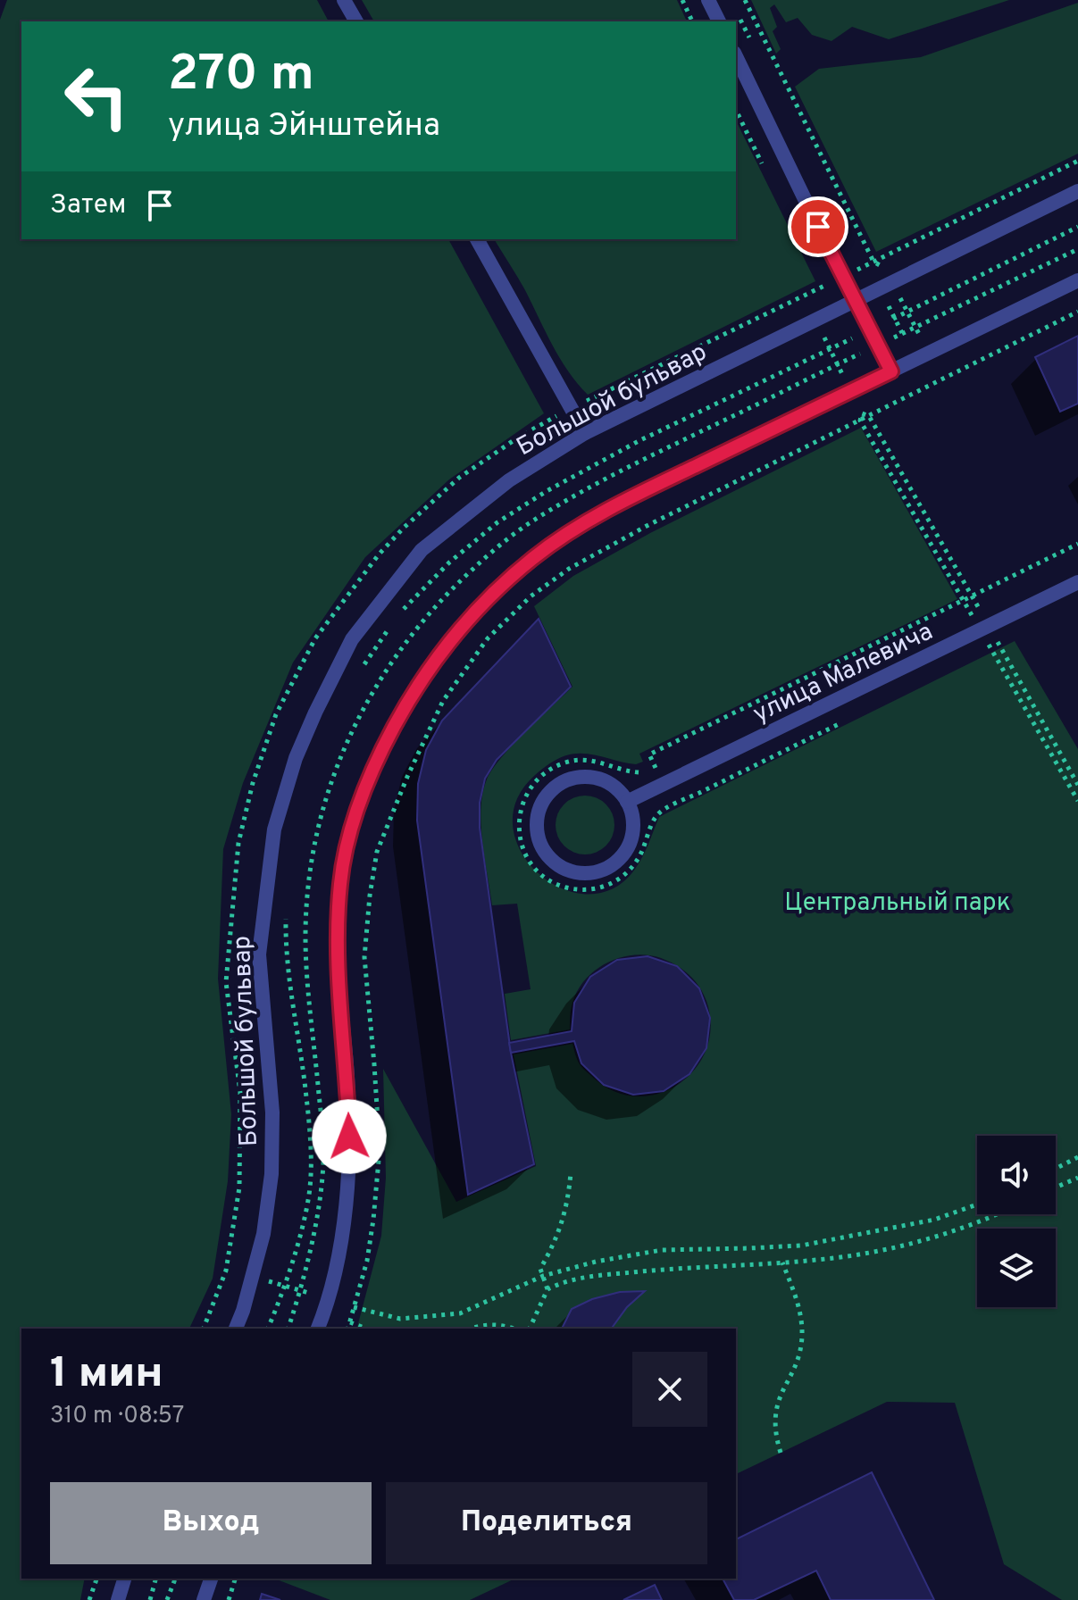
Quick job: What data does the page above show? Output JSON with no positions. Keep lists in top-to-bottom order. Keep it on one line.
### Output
{"streets":{"street":["Большой бульвар","улица Малевича"]},"parks":["Центральный парк"],"page":{"turn":["270 m","улица Эйнштейна"],"then":"Затем","heading":["1 мин","310 m · 08:57"],"buttons":["Выход","Поделиться"]}}
